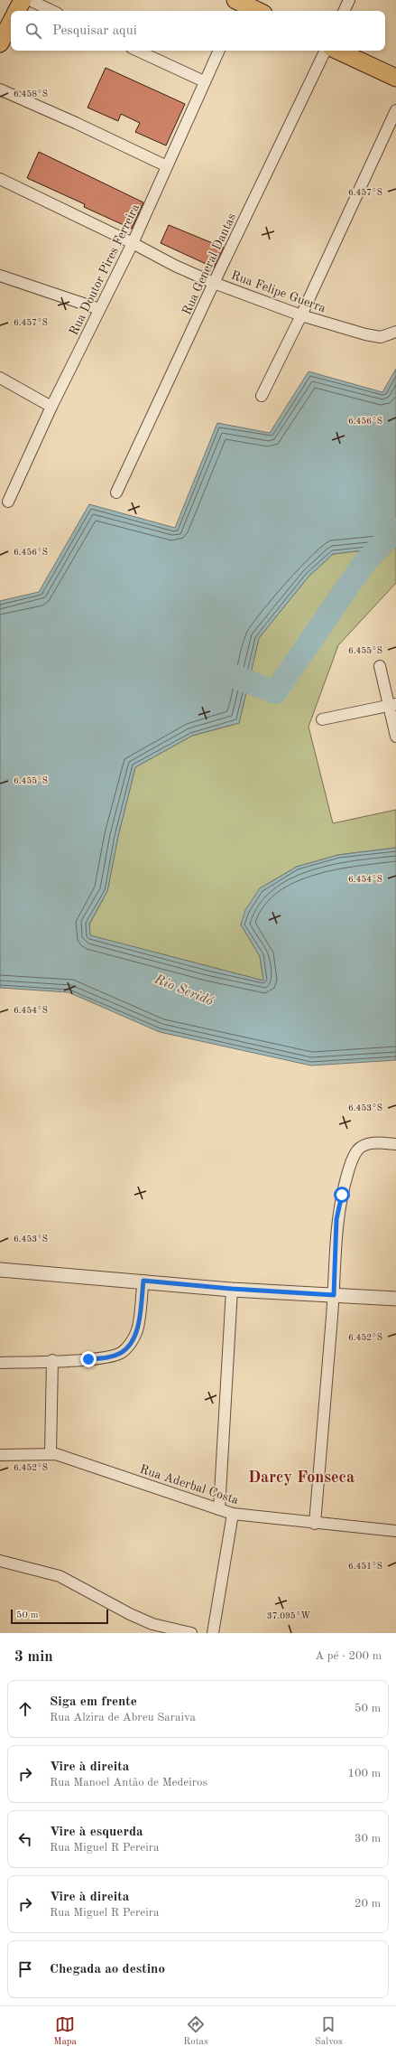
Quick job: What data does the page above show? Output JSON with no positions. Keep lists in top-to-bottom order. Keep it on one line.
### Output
{"streets":{"street":["Rua General Dantas","Rua Doutor Pires Ferreira","Rua Felipe Guerra","Rua Aderbal Costa"]},"crossings":[["Rua General Dantas","Rua Felipe Guerra"],["Rua Doutor Pires Ferreira","Rua Felipe Guerra"]],"districts":["Darcy Fonseca"],"water":["Rio Seridó"],"scale_bar":"50 m","page":{"search":"Pesquisar aqui","scale":"50 m","heading":["3 min","A pé · 200 m"],"list":[["Siga em frente","Rua Alzira de Abreu Saraiva","50 m"],["Vire à direita","Rua Manoel Antão de Medeiros","100 m"],["Vire à esquerda","Rua Miguel R Pereira","30 m"],["Vire à direita","Rua Miguel R Pereira","20 m"],"Chegada ao destino"],"nav":["Mapa","Rotas","Salvos"]},"coordinates":["6.458°S","6.457°S","6.456°S","6.455°S","6.454°S","6.453°S","6.452°S","6.451°S","37.095°W"]}
